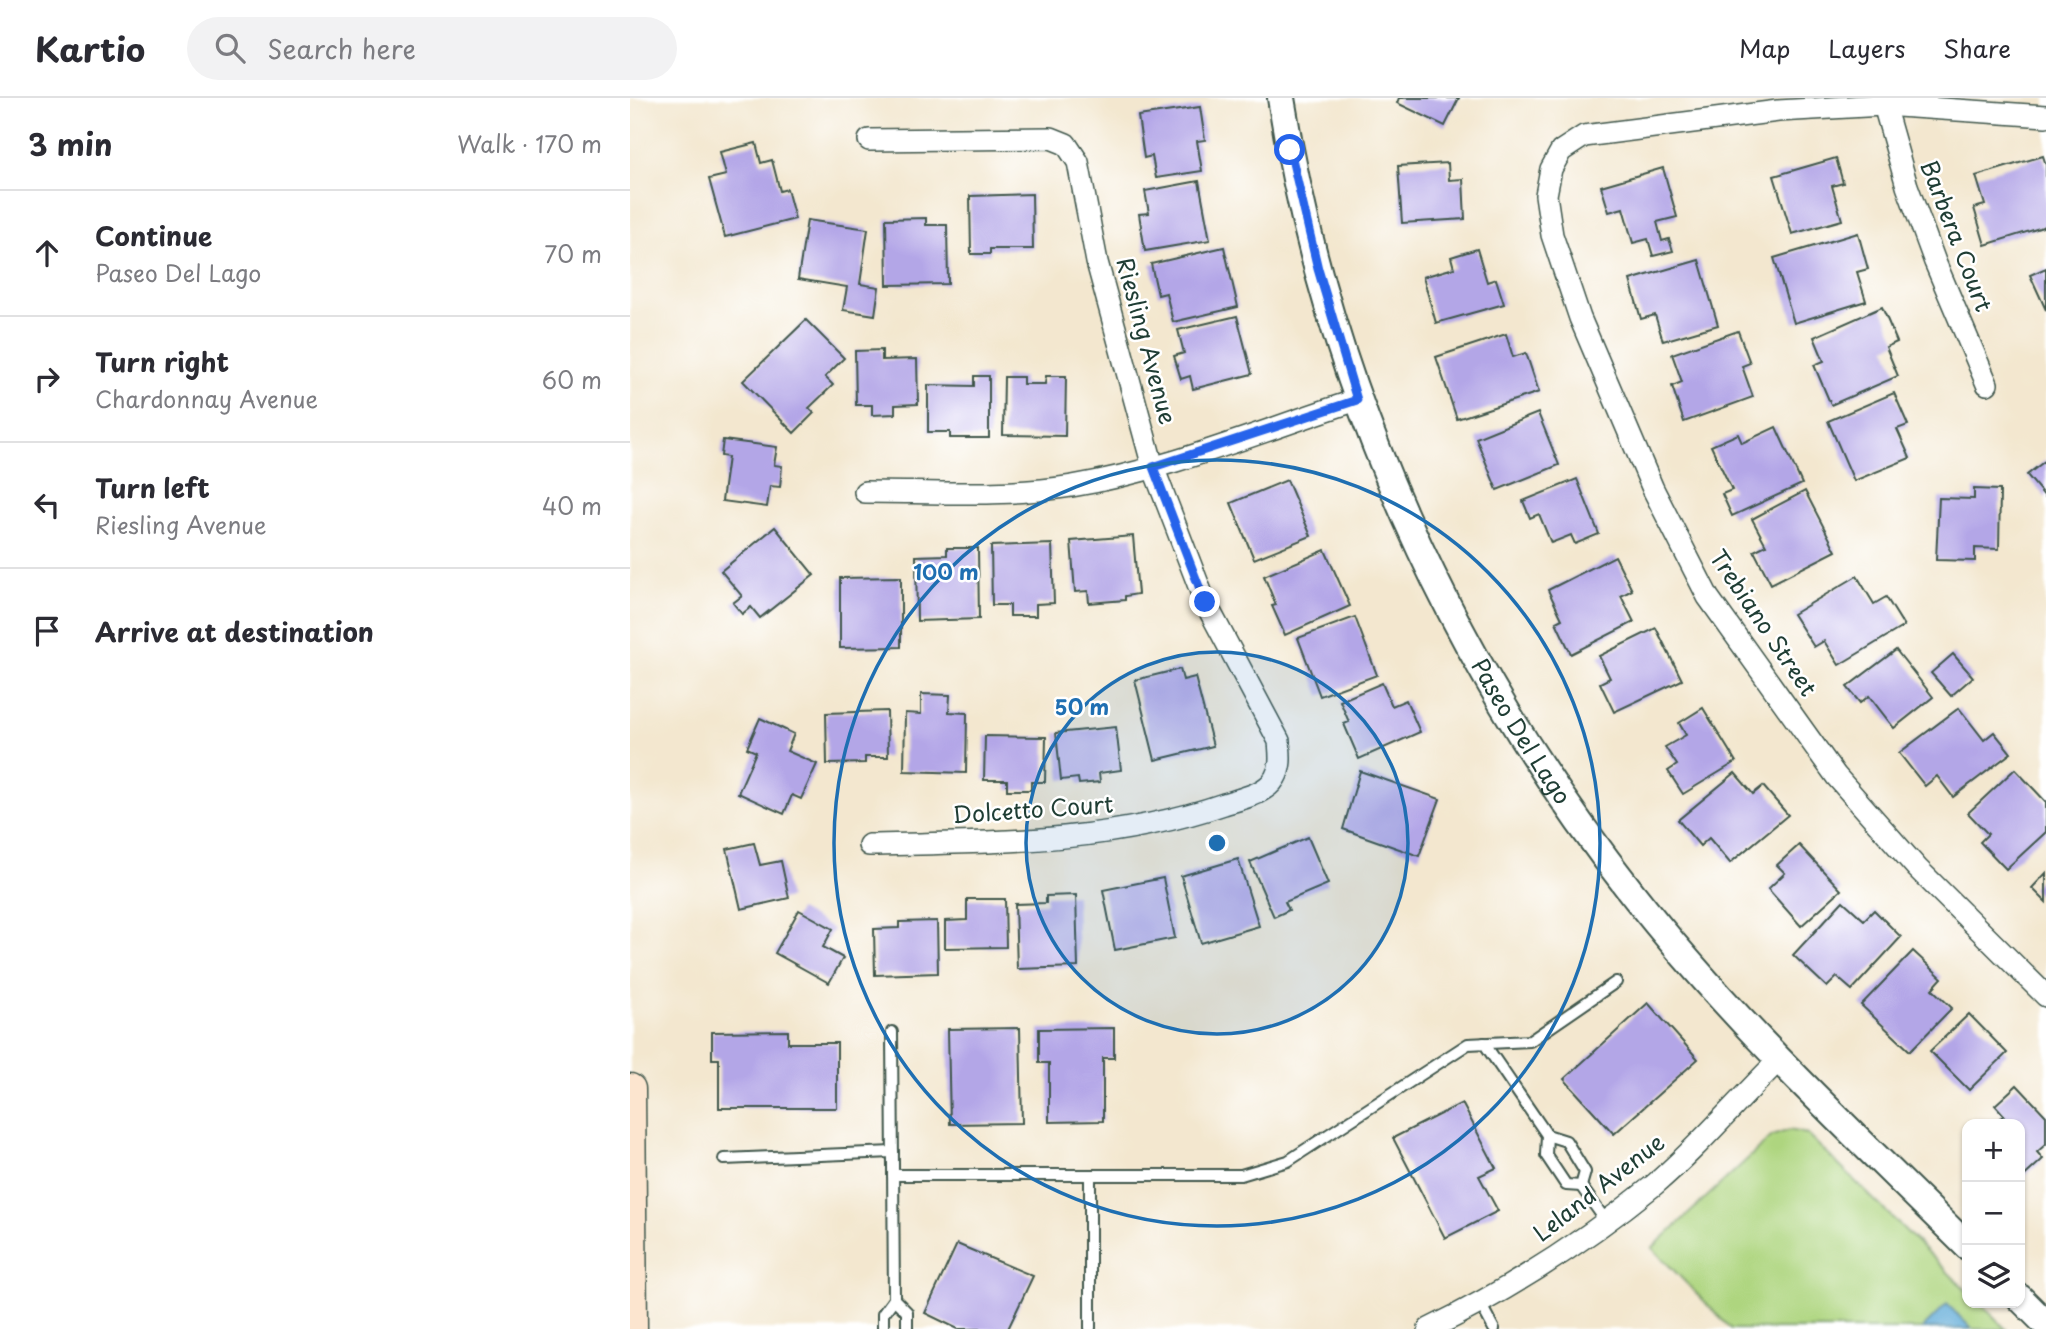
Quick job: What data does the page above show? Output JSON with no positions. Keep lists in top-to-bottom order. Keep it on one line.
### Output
{"streets":{"street":["Barbera Court","Riesling Avenue","Trebiano Street","Paseo Del Lago","Dolcetto Court","Leland Avenue"]},"crossings":[["Barbera Court","Trebiano Street"],["Riesling Avenue","Dolcetto Court"],["Paseo Del Lago","Leland Avenue"]],"page":{"header":"Kartio","search":"Search here","nav":["Map","Layers","Share"],"heading":["3 min","Walk · 170 m"],"list":[["Continue","Paseo Del Lago","70 m"],["Turn right","Chardonnay Avenue","60 m"],["Turn left","Riesling Avenue","40 m"],"Arrive at destination"],"map_buttons":["+","−"]},"rings":["100 m","50 m"]}
